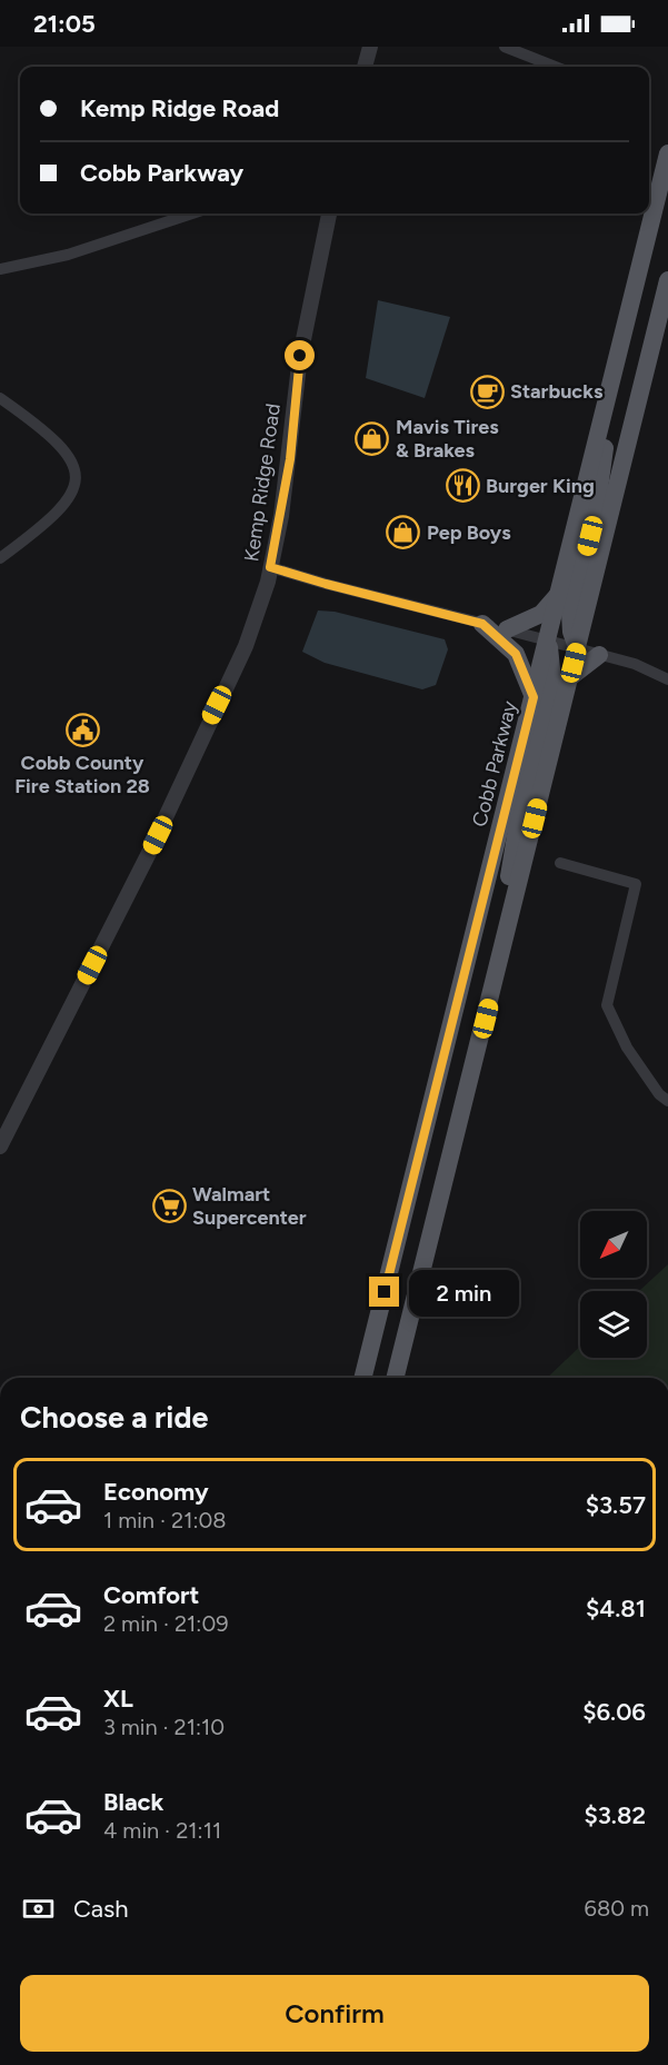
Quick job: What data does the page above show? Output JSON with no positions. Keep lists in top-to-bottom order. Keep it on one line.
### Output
{"streets":{"main road":["Cobb Parkway"],"street":["Kemp Ridge Road"]},"places":{"cafe":["Starbucks"],"shop":["Mavis Tires & Brakes","Pep Boys"],"restaurant":["Burger King"],"public building":["Cobb County Fire Station 28"],"supermarket":["Walmart Supercenter"]},"north":"bottom left","page":{"status":"21:05","banner":["Kemp Ridge Road","Cobb Parkway"],"bubble":"2 min","heading":"Choose a ride","list":[{"name":"Economy","note":"1 min · 21:08","value":"$3.57"},{"name":"Comfort","note":"2 min · 21:09","value":"$4.81"},{"name":"XL","note":"3 min · 21:10","value":"$6.06"},{"name":"Black","note":"4 min · 21:11","value":"$3.82"}],"pay":["Cash","680 m"],"buttons":"Confirm"}}
